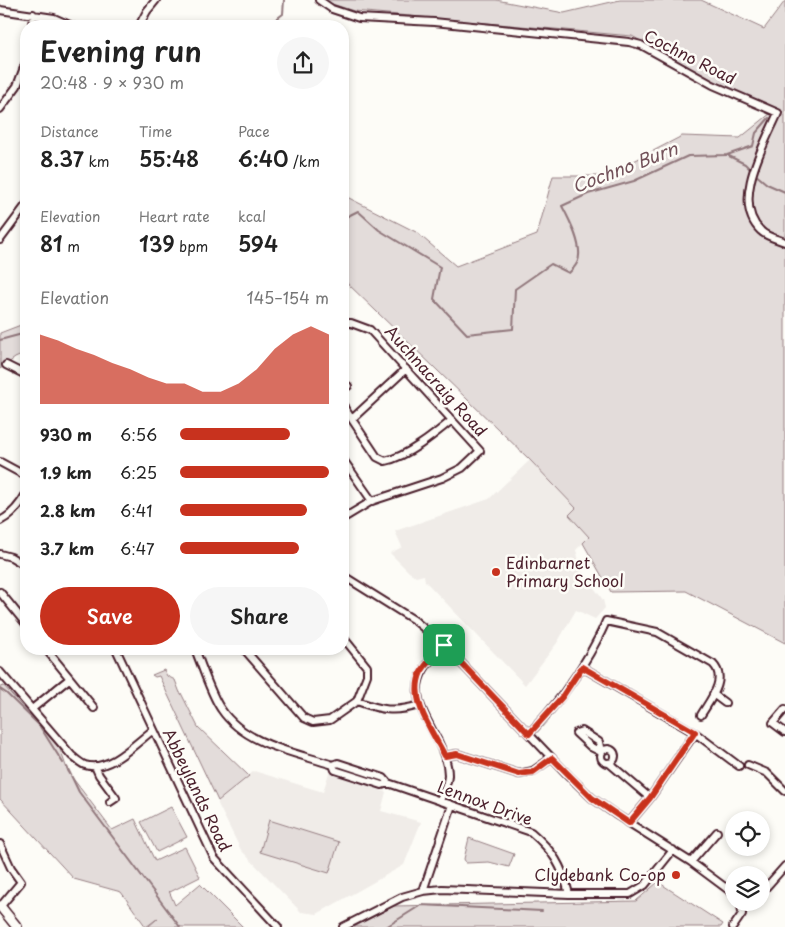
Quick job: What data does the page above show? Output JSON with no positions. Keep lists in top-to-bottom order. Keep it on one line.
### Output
{"streets":{"street":["Cochno Road","Auchnacraig Road","Abbeylands Road","Lennox Drive"]},"water":["Cochno Burn"],"places":["Edinbarnet Primary School","Clydebank Co-op"],"page":{"heading":["Evening run","20:48 · 9 × 930 m"],"stats":[["Distance","8.37 km"],["Time","55:48"],["Pace","6:40 /km"],["Elevation","81 m"],["Heart rate","139 bpm"],["kcal","594"]],"chart":["Elevation","145–154 m"],"list":[{"name":"930 m","note":"6:56"},{"name":"1.9 km","note":"6:25"},{"name":"2.8 km","note":"6:41"},{"name":"3.7 km","note":"6:47"}],"buttons":["Save","Share"]}}
